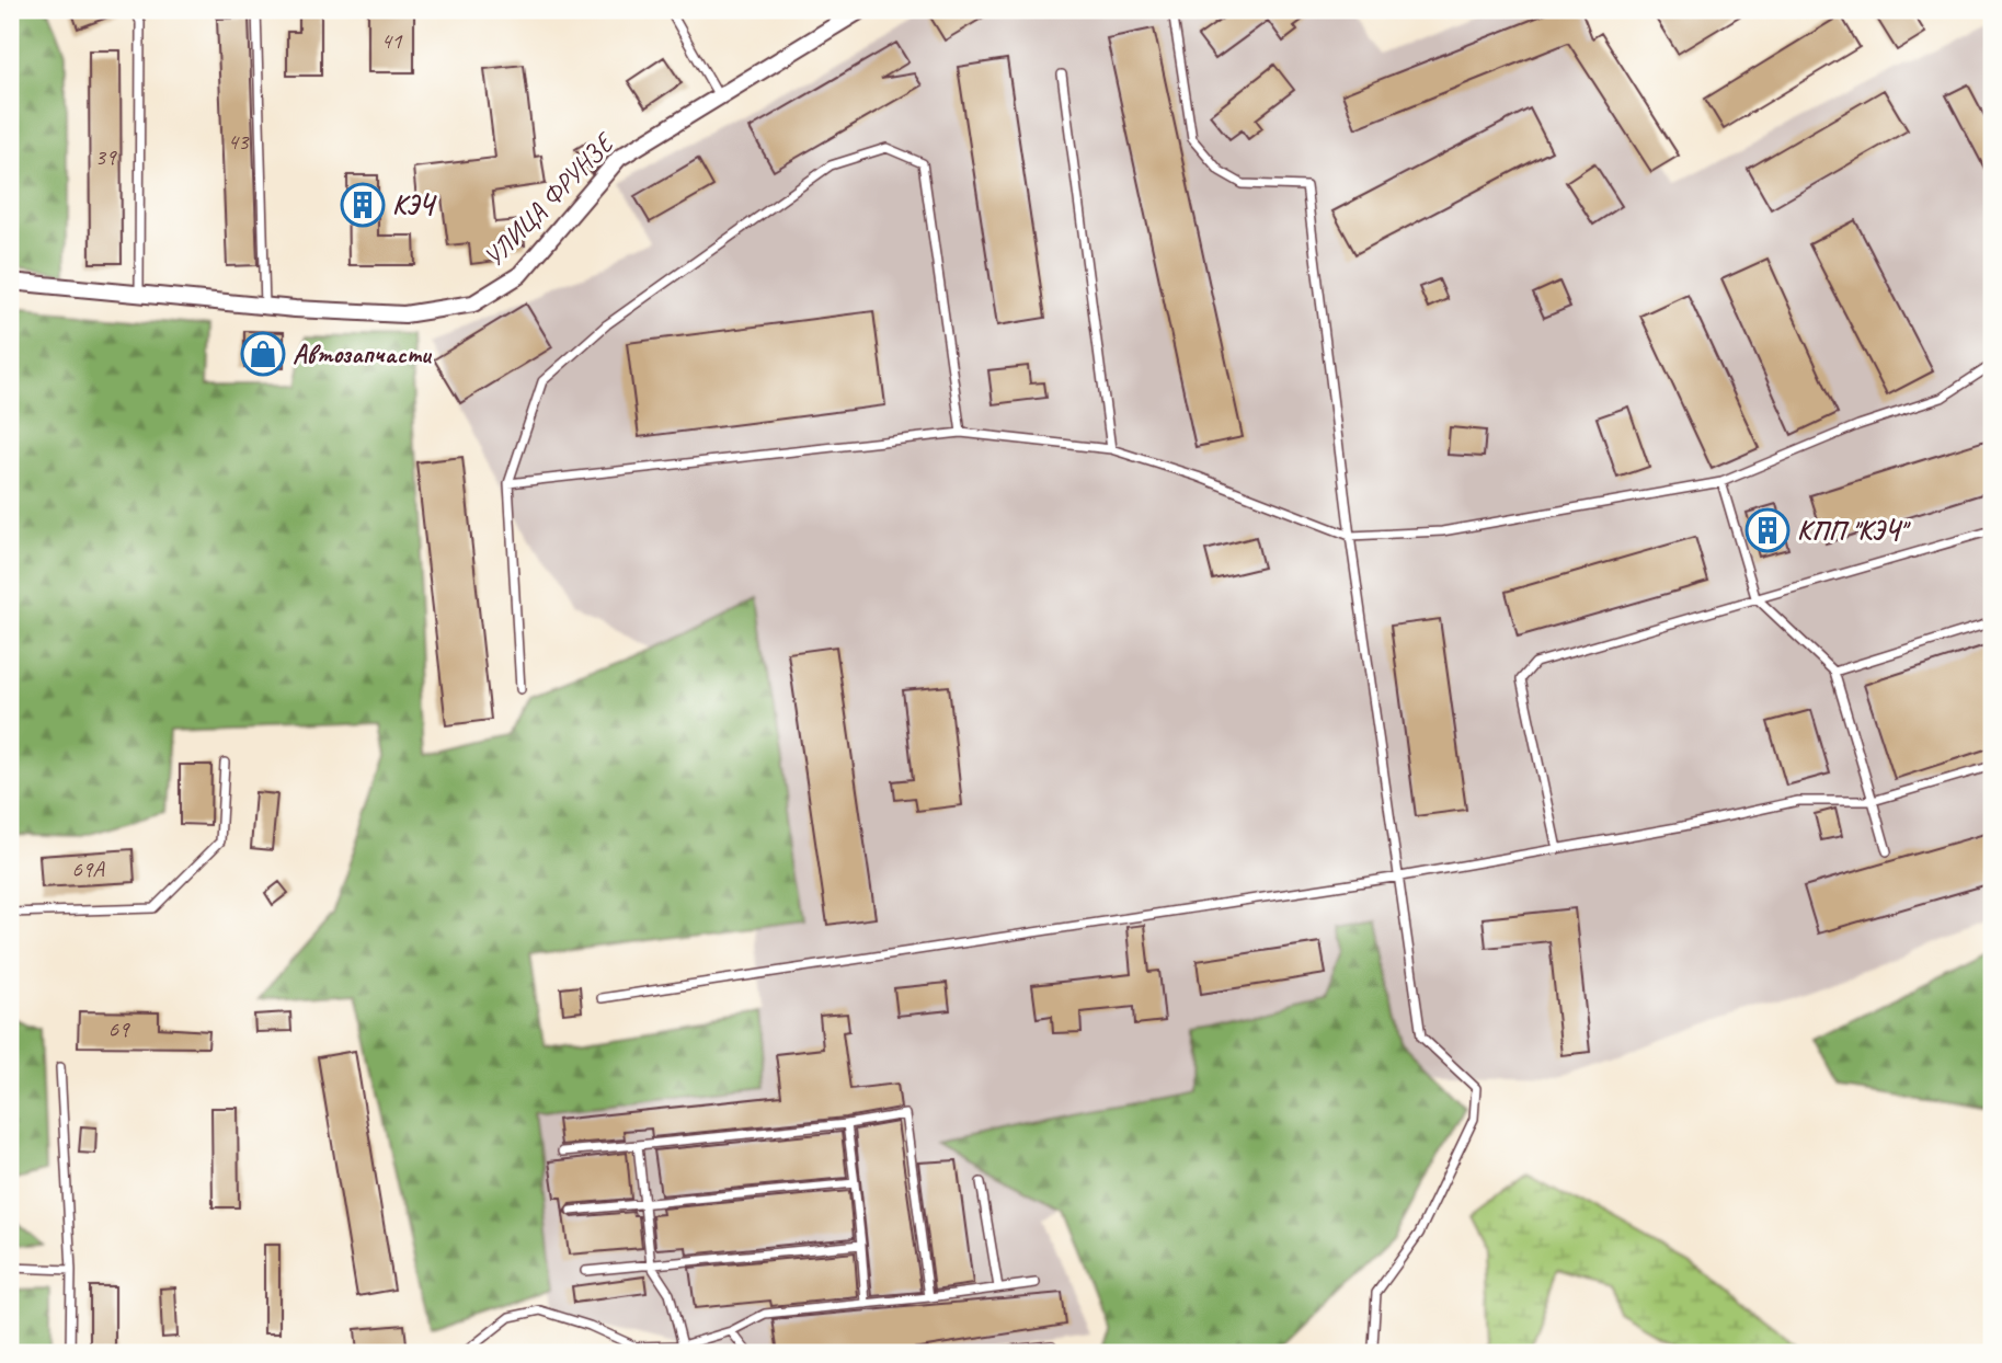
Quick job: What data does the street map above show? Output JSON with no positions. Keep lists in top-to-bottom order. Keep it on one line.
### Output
{"streets":{"street":["УЛИЦА ФРУНЗЕ"]},"places":{"building":["КЭЧ","КПП \"КЭЧ\""],"shop":["Автозапчасти"]},"house_numbers":["41","43","39","69А","69"]}
